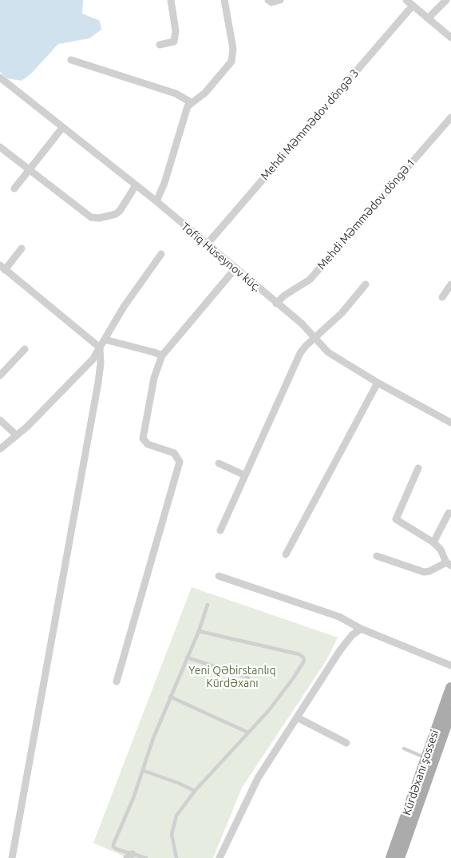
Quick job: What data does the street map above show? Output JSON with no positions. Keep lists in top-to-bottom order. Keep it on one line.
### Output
{"streets":{"main road":["Kürdəxanı şossesi"],"street":["Mehdi Məmmədov döngə 3","Mehdi Məmmədov döngə 1","Tofiq Hüseynov küç."]},"crossings":[["Mehdi Məmmədov döngə 3","Tofiq Hüseynov küç."],["Mehdi Məmmədov döngə 1","Tofiq Hüseynov küç."]],"parks":["Yeni Qəbirstanlıq Kürdəxanı"]}
